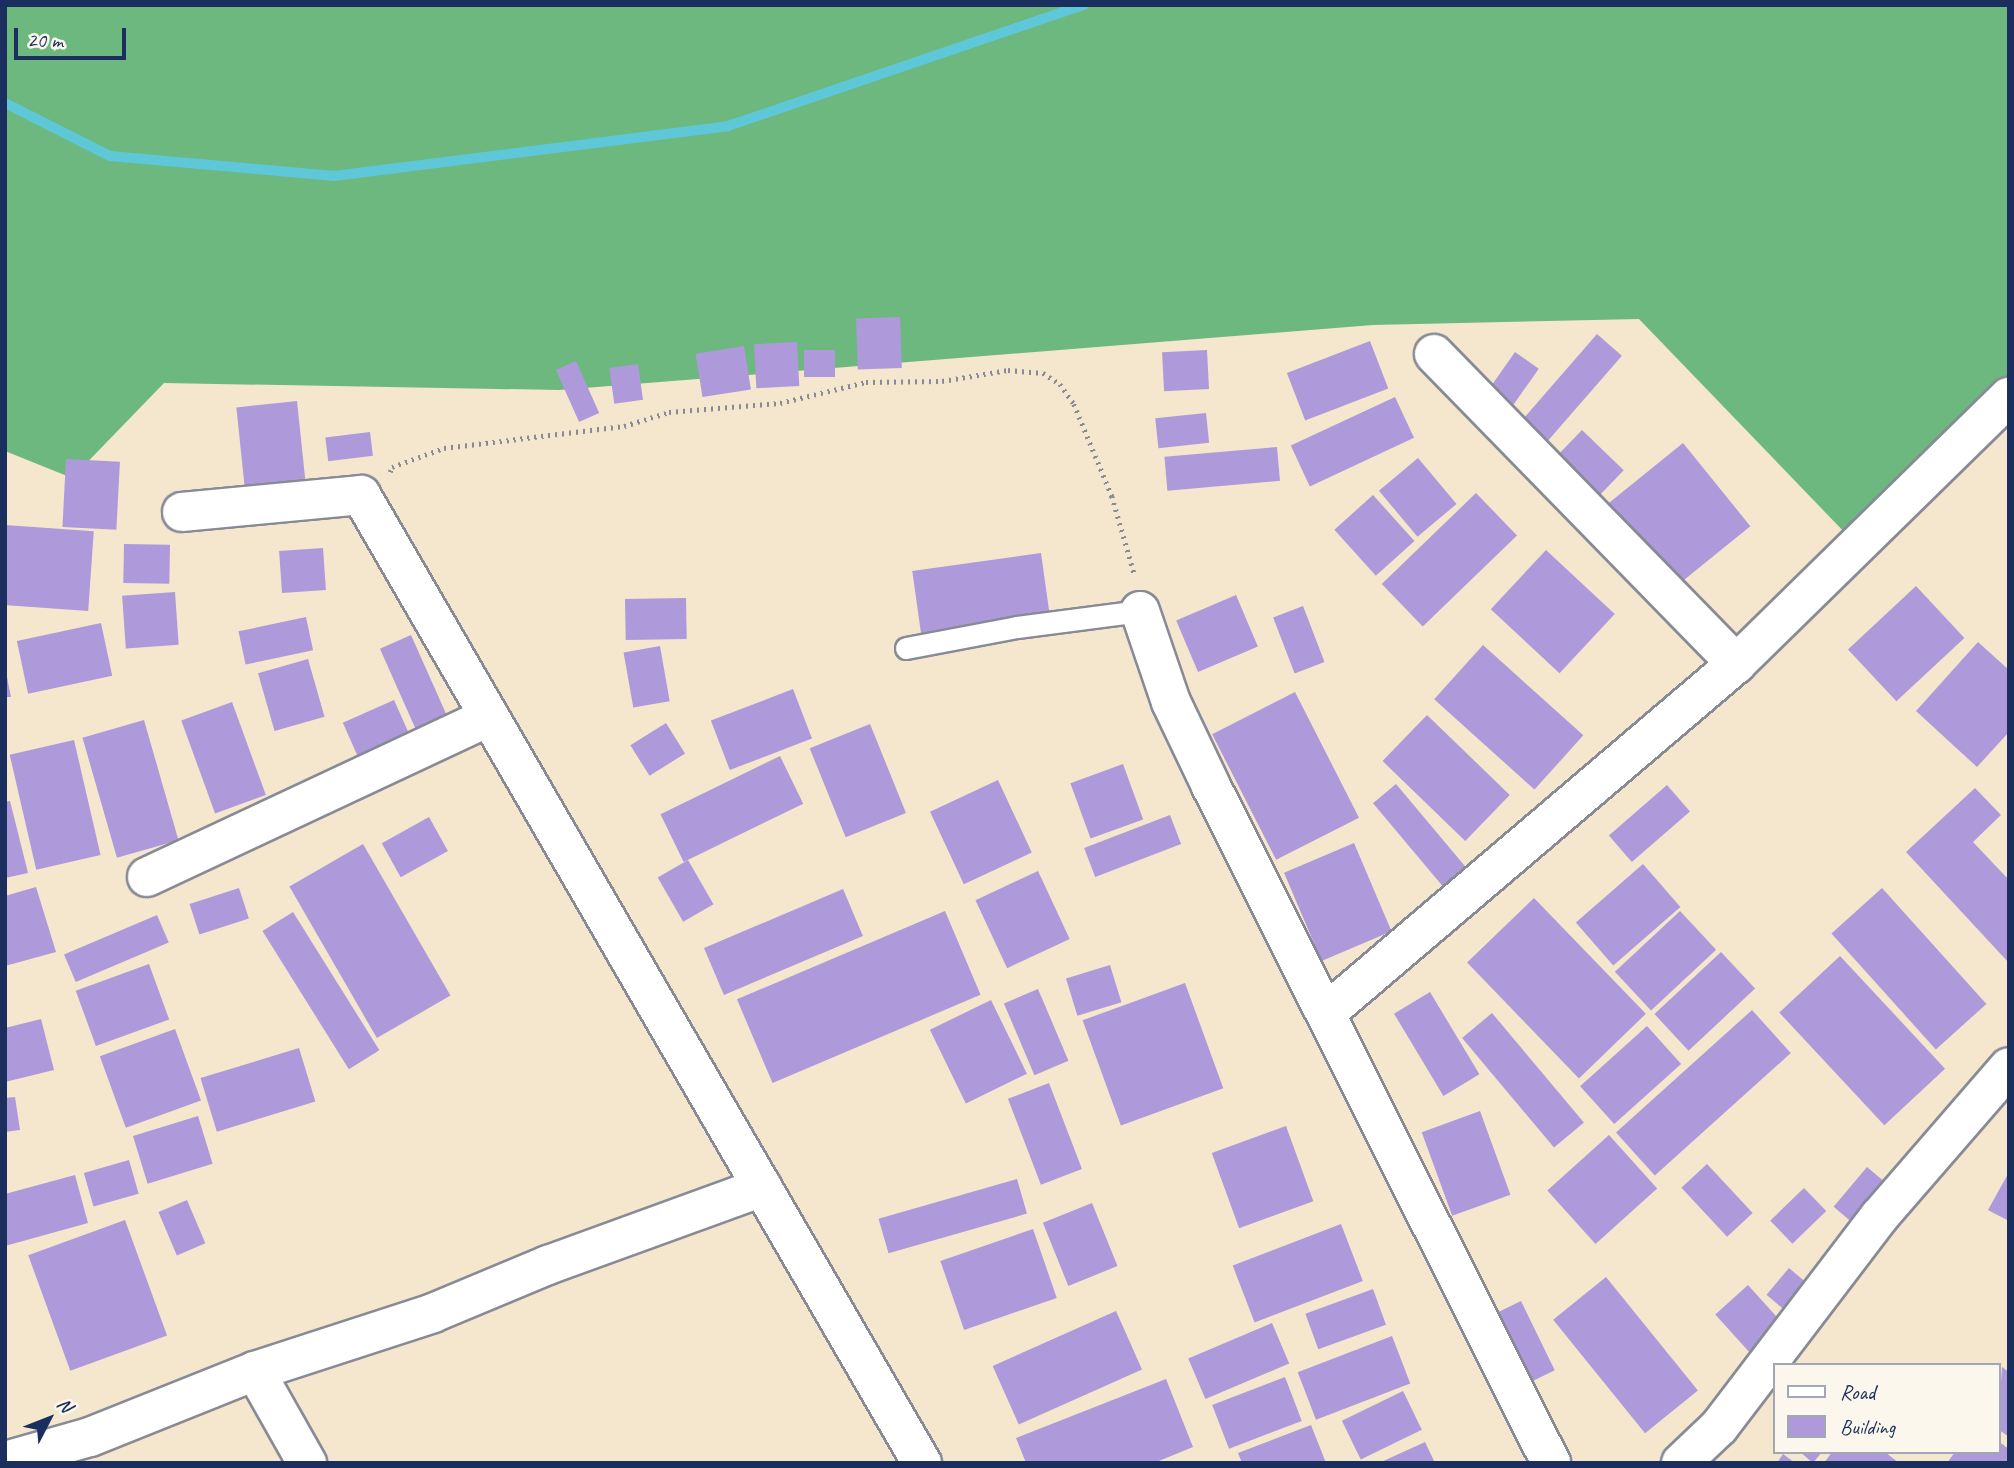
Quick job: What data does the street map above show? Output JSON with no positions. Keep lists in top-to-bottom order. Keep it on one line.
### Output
{"legend":["Road","Building"],"scale_bar":"20 m","north":"top right"}
